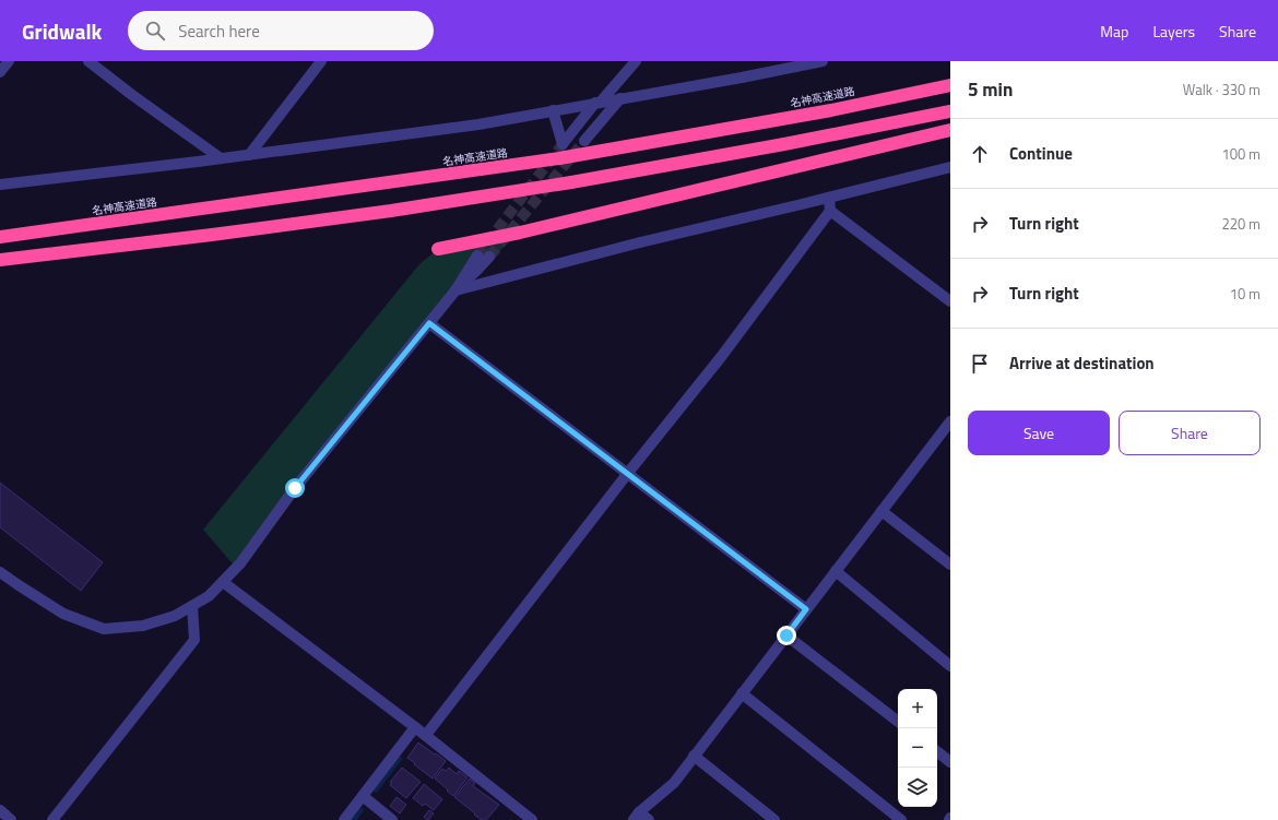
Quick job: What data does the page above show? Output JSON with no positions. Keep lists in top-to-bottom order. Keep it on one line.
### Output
{"streets":{"highway":["名神高速道路"]},"page":{"header":"Gridwalk","search":"Search here","nav":["Map","Layers","Share"],"heading":["5 min","Walk · 330 m"],"list":[["Continue","100 m"],["Turn right","220 m"],["Turn right","10 m"],"Arrive at destination"],"buttons":["Save","Share"],"map_buttons":["+","−"]}}
